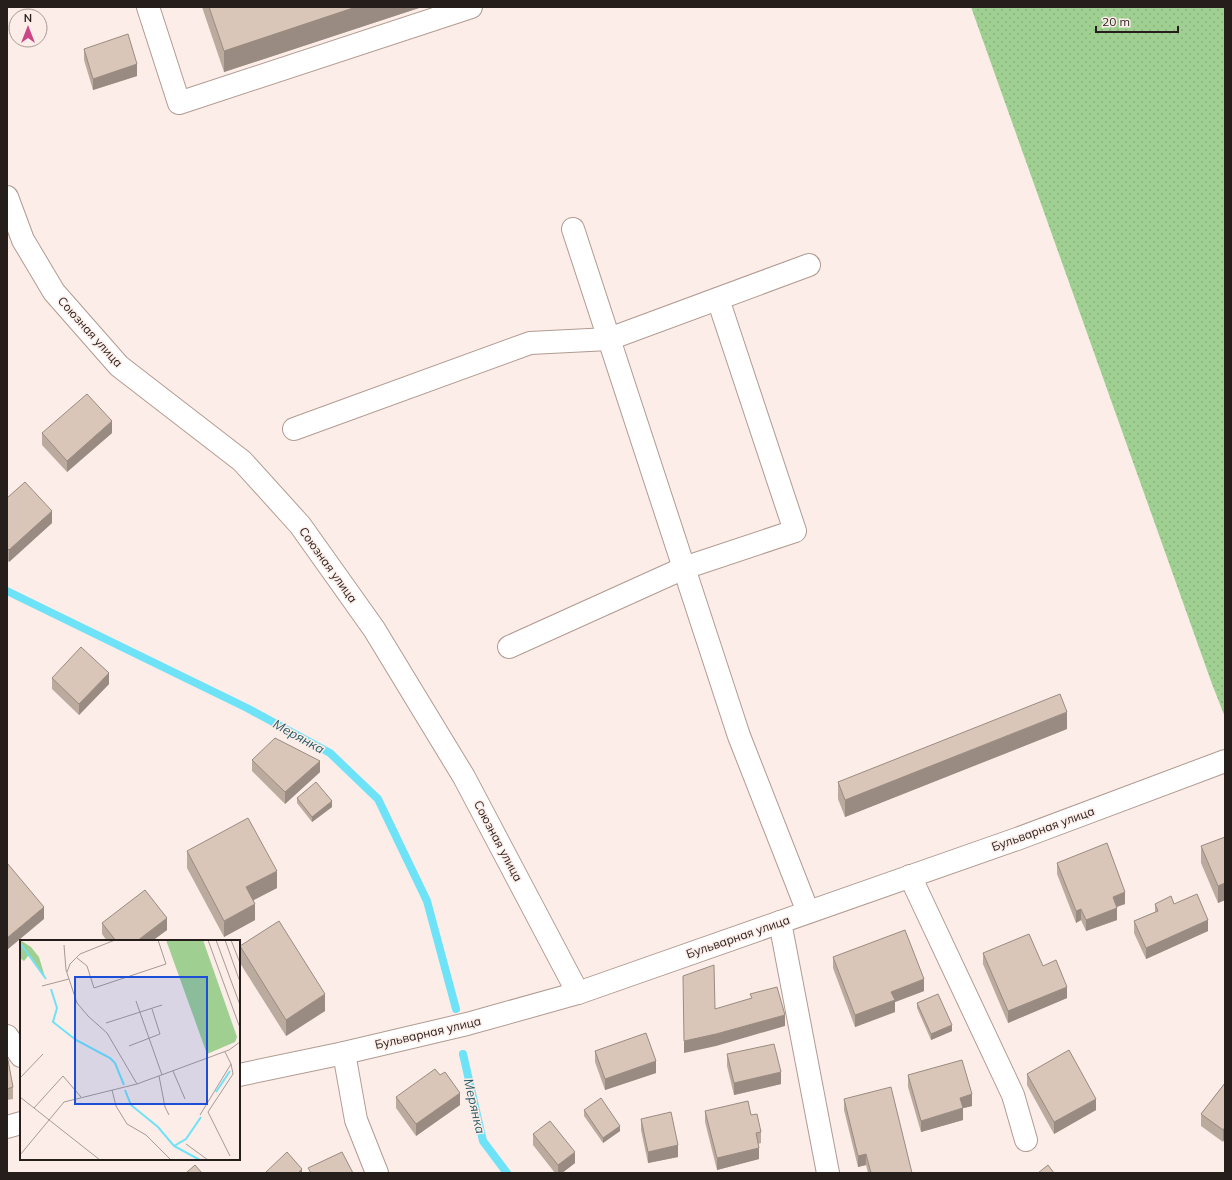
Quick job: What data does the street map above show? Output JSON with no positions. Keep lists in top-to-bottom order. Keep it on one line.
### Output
{"streets":{"street":["Союзная улица","Бульварная улица"]},"crossings":[["Союзная улица","Бульварная улица"]],"water":["Мерянка"],"scale_bar":"20 m","north":"top"}
